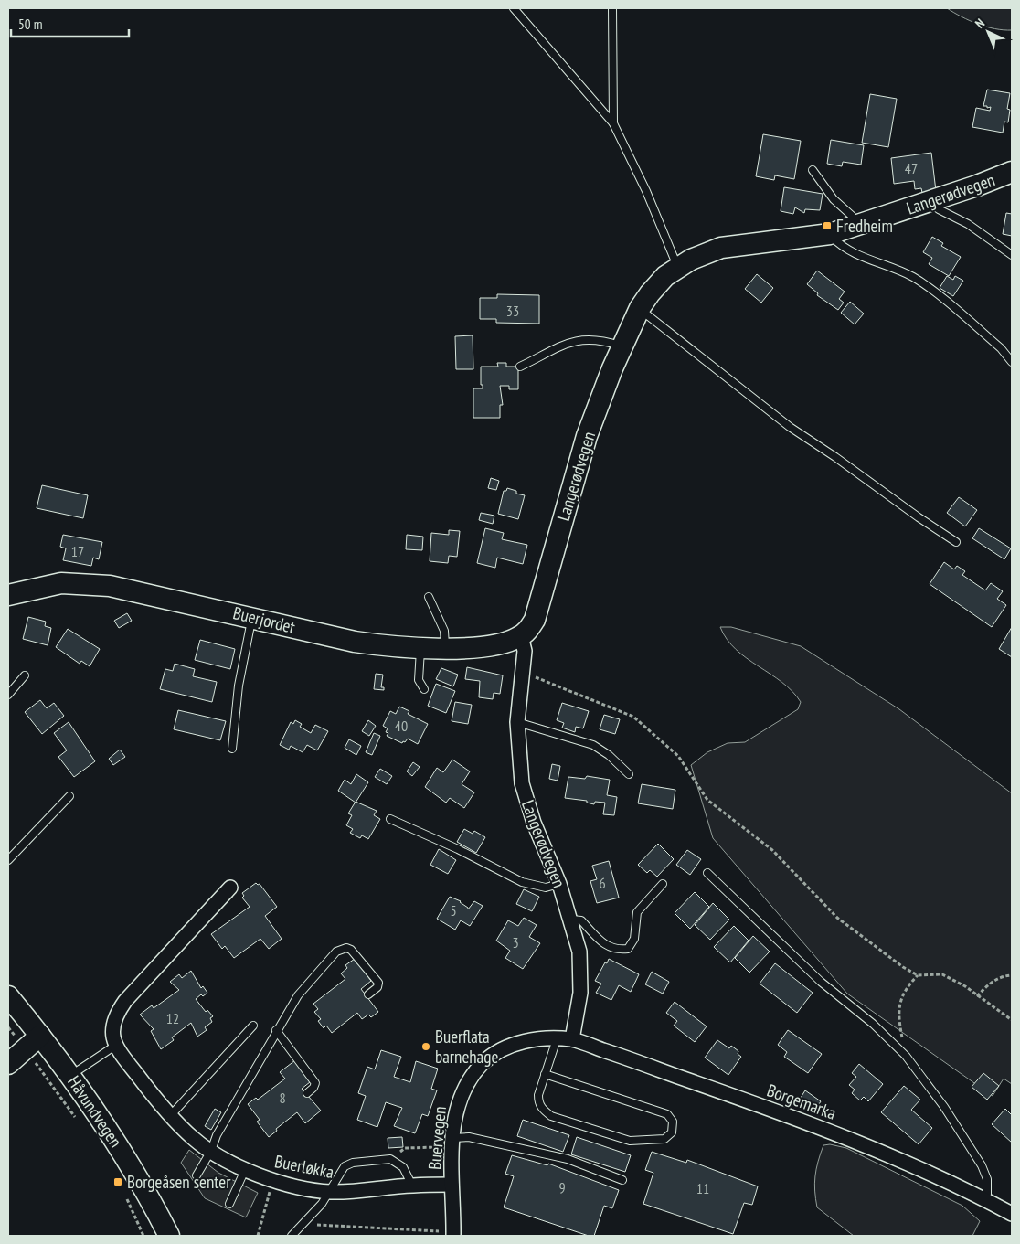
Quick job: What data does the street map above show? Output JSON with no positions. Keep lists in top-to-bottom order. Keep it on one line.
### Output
{"streets":{"main road":["Langerødvegen","Buerjordet","Håvundvegen"],"street":["Borgemarka","Buervegen","Buerløkka"]},"crossings":[["Langerødvegen","Buerjordet"],["Langerødvegen","Borgemarka"],["Langerødvegen","Buervegen"],["Borgemarka","Buervegen"],["Buervegen","Buerløkka"]],"places":{"transit":["Fredheim","Borgeåsen senter"],"other":["Buerflata barnehage"]},"house_numbers":["47","33","17","40","6","5","3","12","8","9","11"],"scale_bar":"50 m","north":"top left"}
